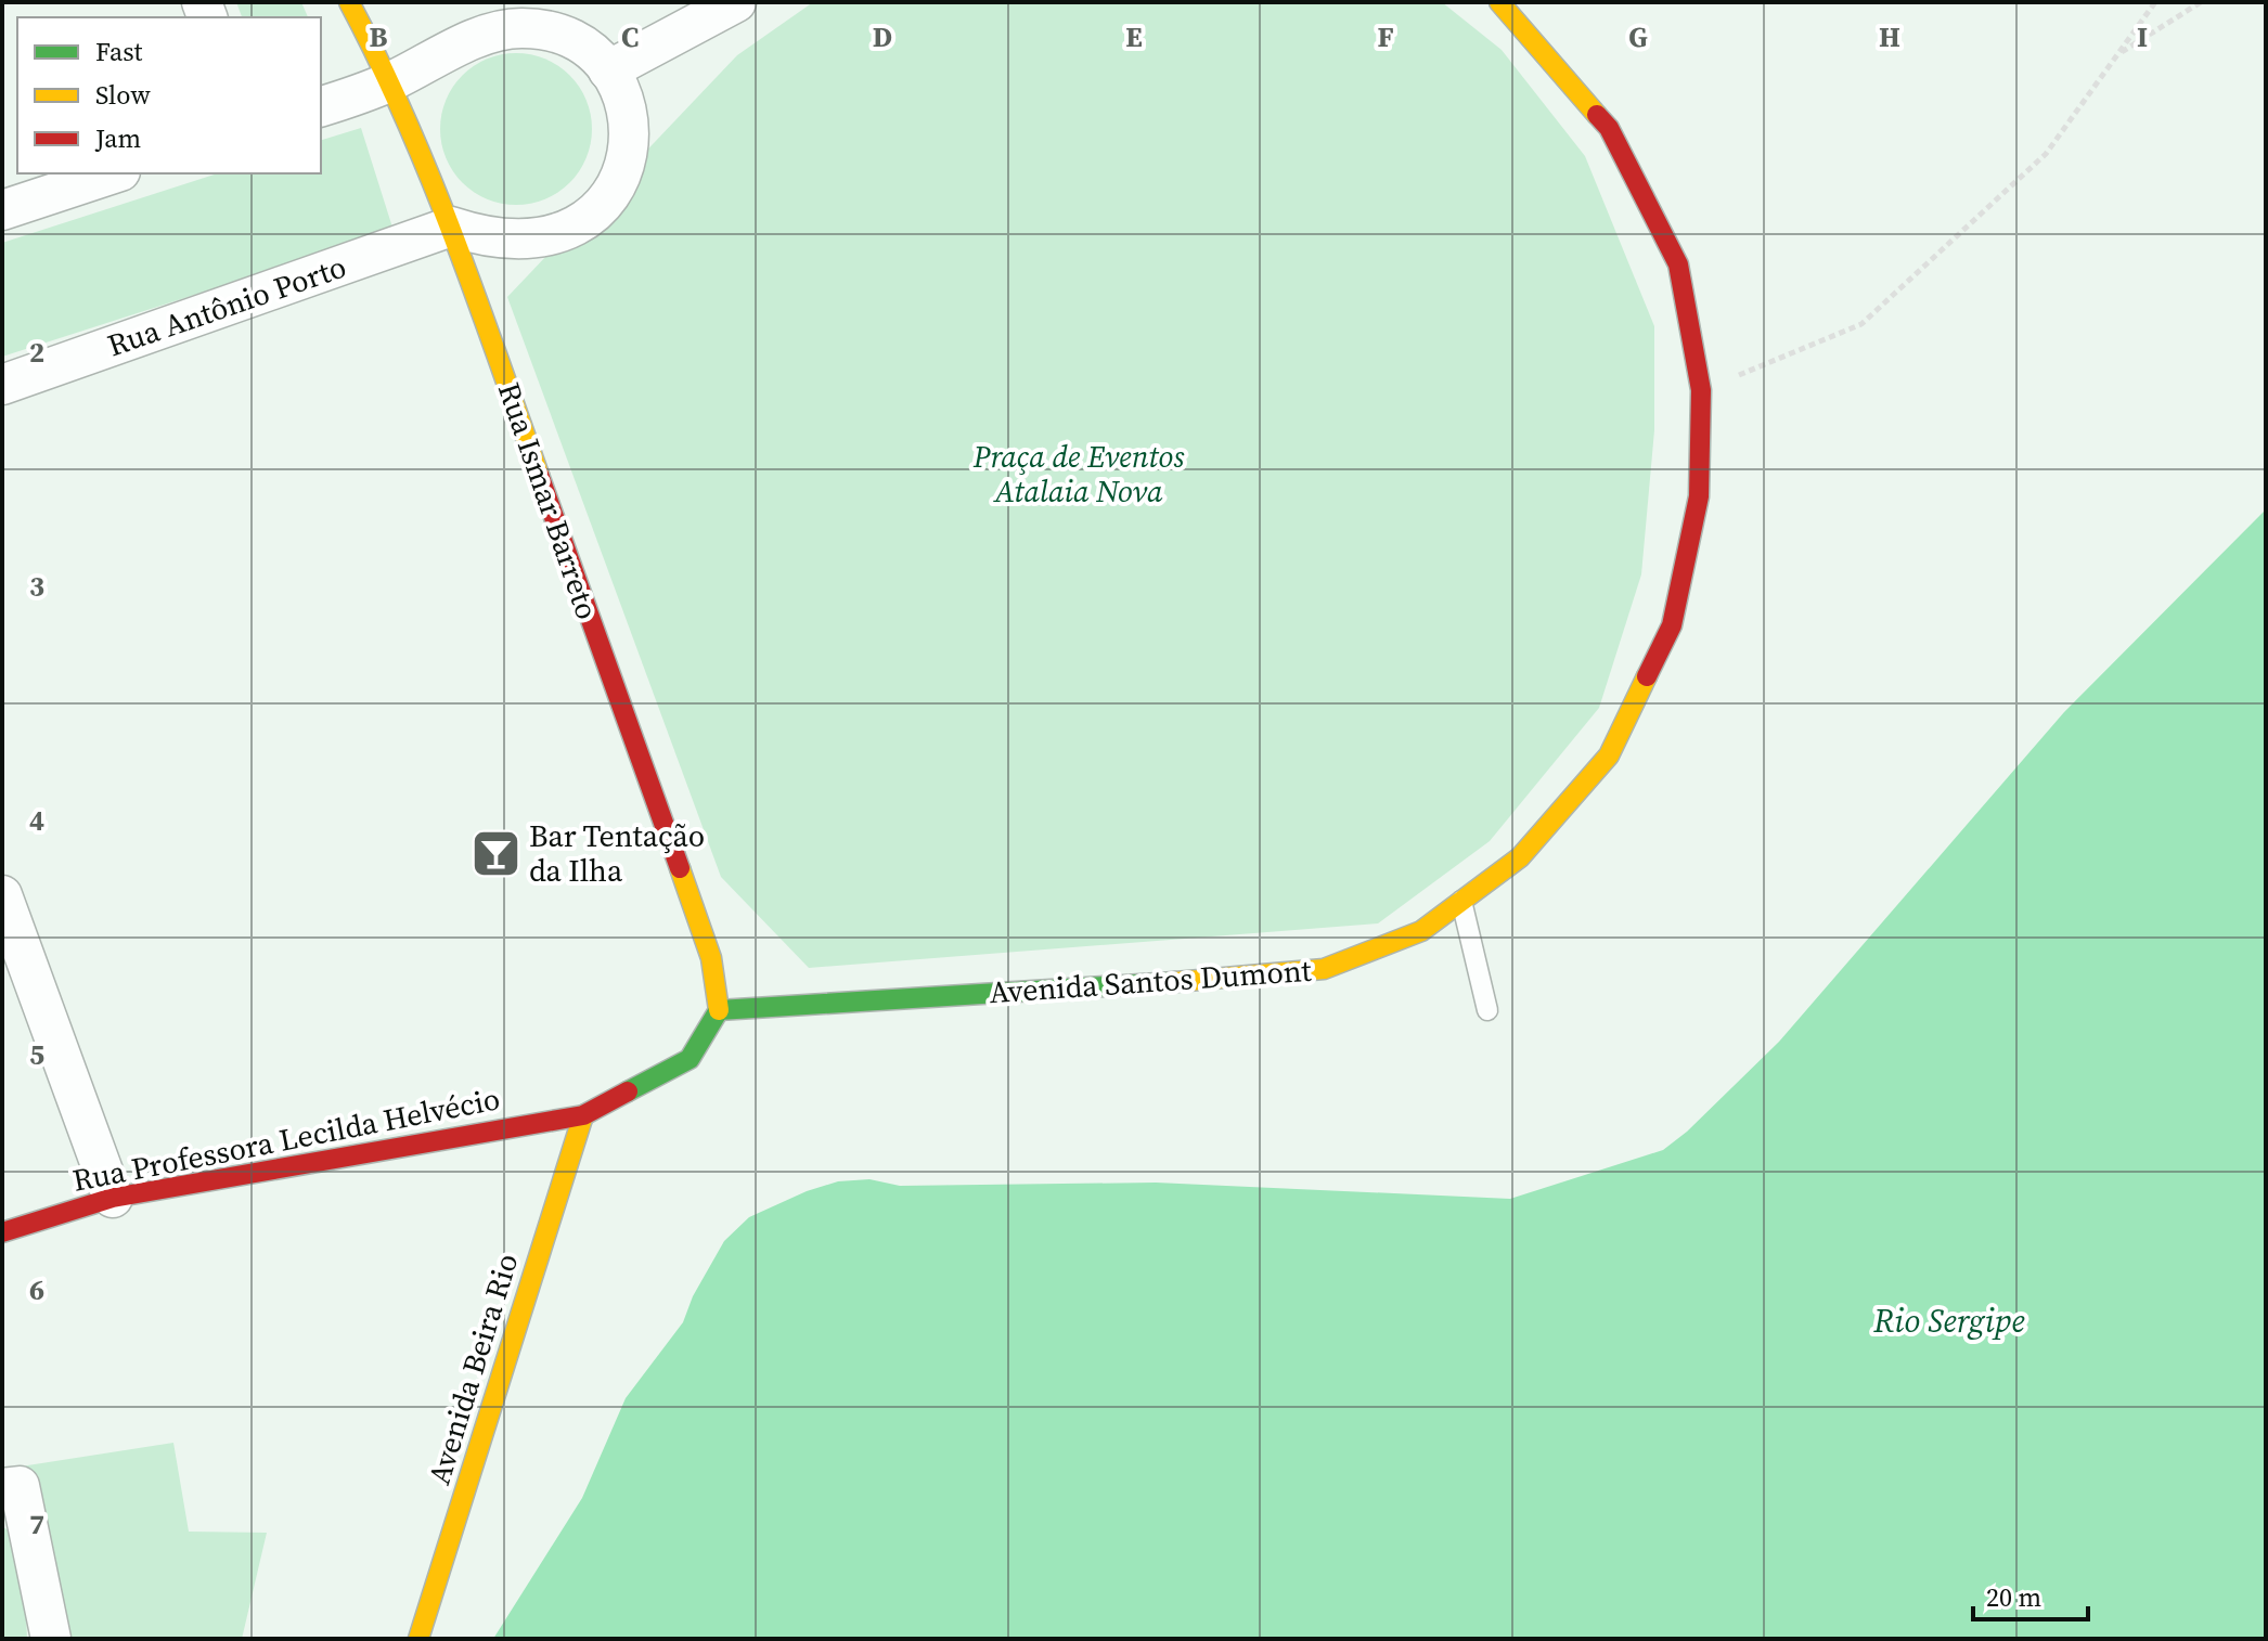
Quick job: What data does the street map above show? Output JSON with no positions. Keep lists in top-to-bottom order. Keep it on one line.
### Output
{"streets":{"street":["Rua Antônio Porto","Rua Ismar Barreto","Avenida Santos Dumont","Rua Professora Lecilda Helvécio","Avenida Beira Rio"]},"crossings":[["Rua Antônio Porto","Rua Ismar Barreto"],["Rua Ismar Barreto","Avenida Santos Dumont"],["Rua Ismar Barreto","Rua Professora Lecilda Helvécio"],["Avenida Santos Dumont","Rua Professora Lecilda Helvécio"],["Rua Professora Lecilda Helvécio","Avenida Beira Rio"]],"water":["Rio Sergipe"],"parks":["Praça de Eventos Atalaia Nova"],"places":{"bar":["Bar Tentação da Ilha"]},"legend":["Fast","Slow","Jam"],"scale_bar":"20 m","grid":{"columns":["B","C","D","E","F","G","H","I"],"rows":["2","3","4","5","6","7"]}}
